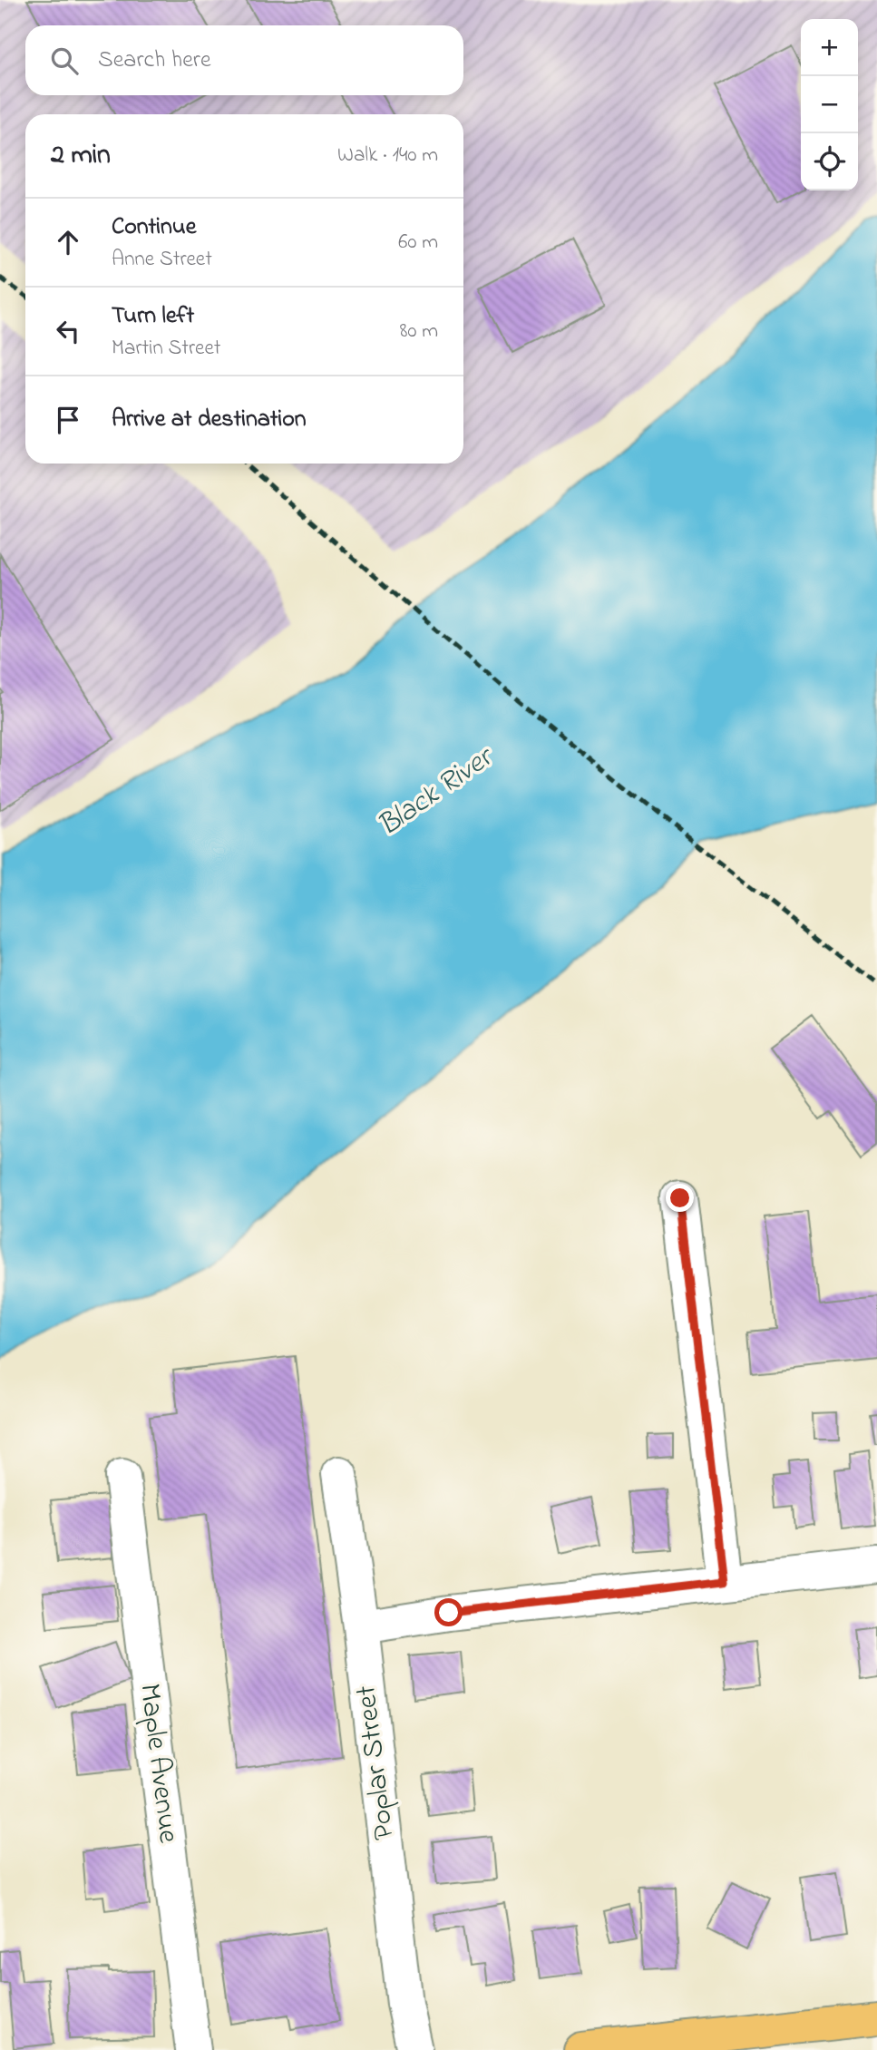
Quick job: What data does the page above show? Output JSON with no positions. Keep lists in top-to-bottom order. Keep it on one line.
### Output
{"streets":{"street":["Poplar Street","Maple Avenue"]},"water":["Black River"],"page":{"map_buttons":["+","−"],"search":"Search here","heading":["2 min","Walk · 140 m"],"list":[["Continue","Anne Street","60 m"],["Turn left","Martin Street","80 m"],"Arrive at destination"]}}
